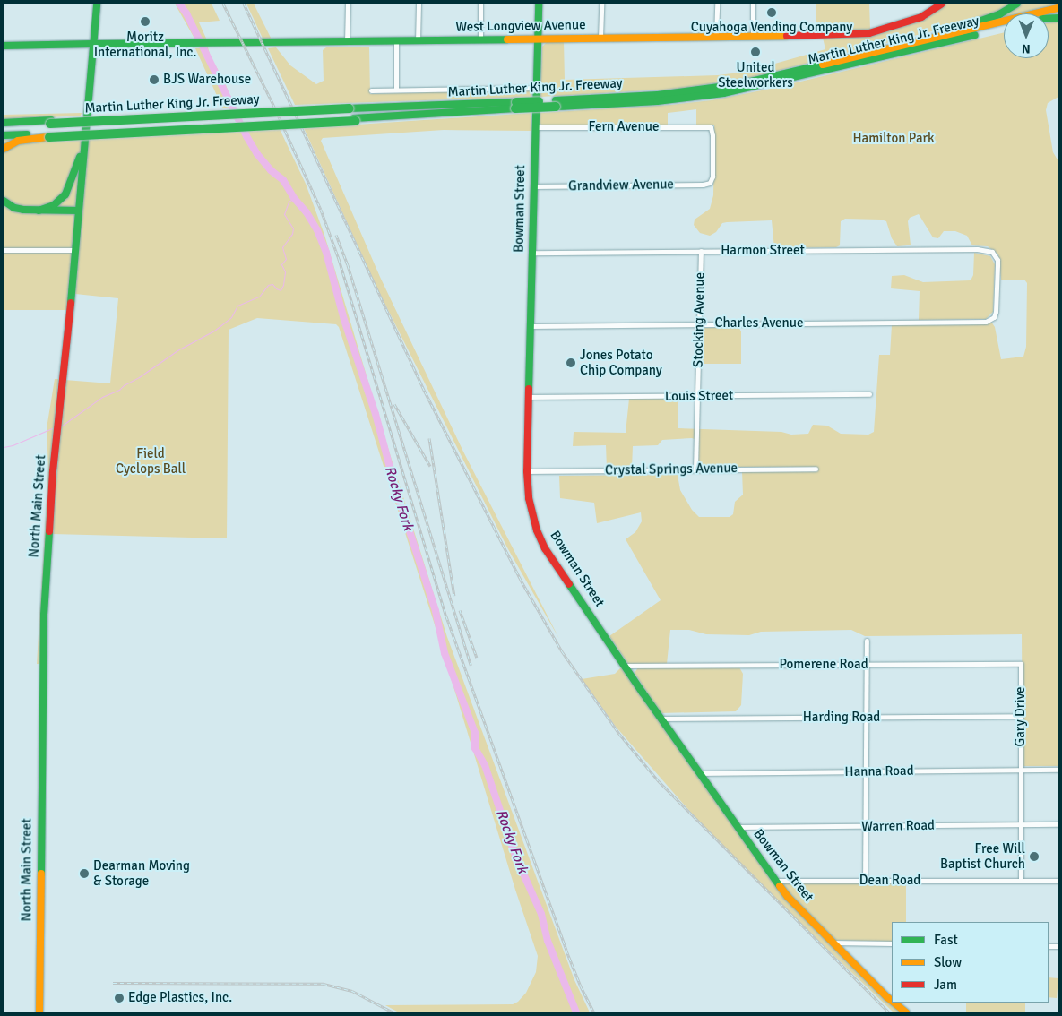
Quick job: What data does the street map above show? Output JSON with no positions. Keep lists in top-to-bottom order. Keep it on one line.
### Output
{"streets":{"main road":["West Longview Avenue","Martin Luther King Jr. Freeway","Bowman Street","North Main Street"],"street":["Fern Avenue","Grandview Avenue","Harmon Street","Stocking Avenue","Charles Avenue","Louis Street","Crystal Springs Avenue","Pomerene Road","Gary Drive","Harding Road","Hanna Road","Warren Road","Dean Road"]},"crossings":[["West Longview Avenue","Bowman Street"],["West Longview Avenue","North Main Street"],["Fern Avenue","Grandview Avenue"],["Fern Avenue","Bowman Street"],["Grandview Avenue","Bowman Street"],["Bowman Street","Harmon Street"],["Bowman Street","Charles Avenue"],["Bowman Street","Louis Street"],["Bowman Street","Crystal Springs Avenue"],["Bowman Street","Pomerene Road"],["Bowman Street","Harding Road"],["Bowman Street","Hanna Road"],["Bowman Street","Warren Road"],["Bowman Street","Dean Road"],["Harmon Street","Stocking Avenue"],["Harmon Street","Charles Avenue"],["Stocking Avenue","Charles Avenue"],["Stocking Avenue","Louis Street"],["Stocking Avenue","Crystal Springs Avenue"],["Pomerene Road","Gary Drive"],["Gary Drive","Harding Road"],["Gary Drive","Hanna Road"],["Gary Drive","Warren Road"],["Gary Drive","Dean Road"]],"water":["Rocky Fork"],"parks":["Hamilton Park","Field Cyclops Ball"],"places":["Cuyahoga Vending Company","Moritz International, Inc.","United Steelworkers","BJS Warehouse","Jones Potato Chip Company","Free Will Baptist Church","Dearman Moving & Storage","Edge Plastics, Inc."],"legend":["Fast","Slow","Jam"],"north":"bottom"}
